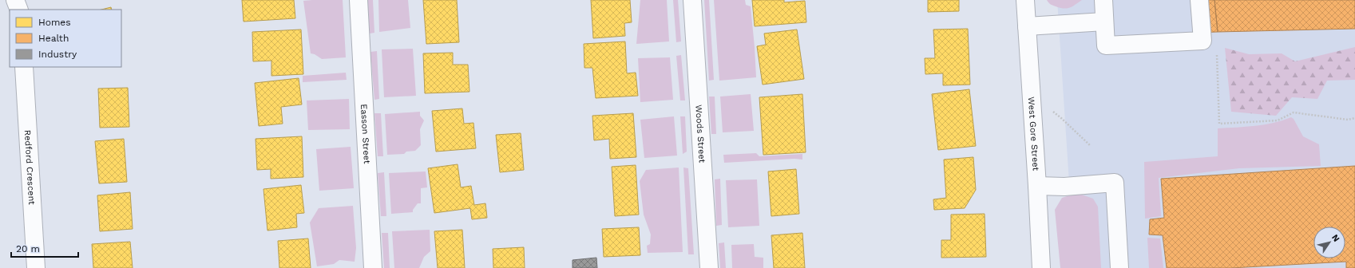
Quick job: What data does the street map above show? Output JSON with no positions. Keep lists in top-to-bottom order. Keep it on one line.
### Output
{"streets":{"street":["Easson Street","Woods Street","West Gore Street","Redford Crescent"]},"legend":["Homes","Health","Industry"],"scale_bar":"20 m","north":"top right"}
